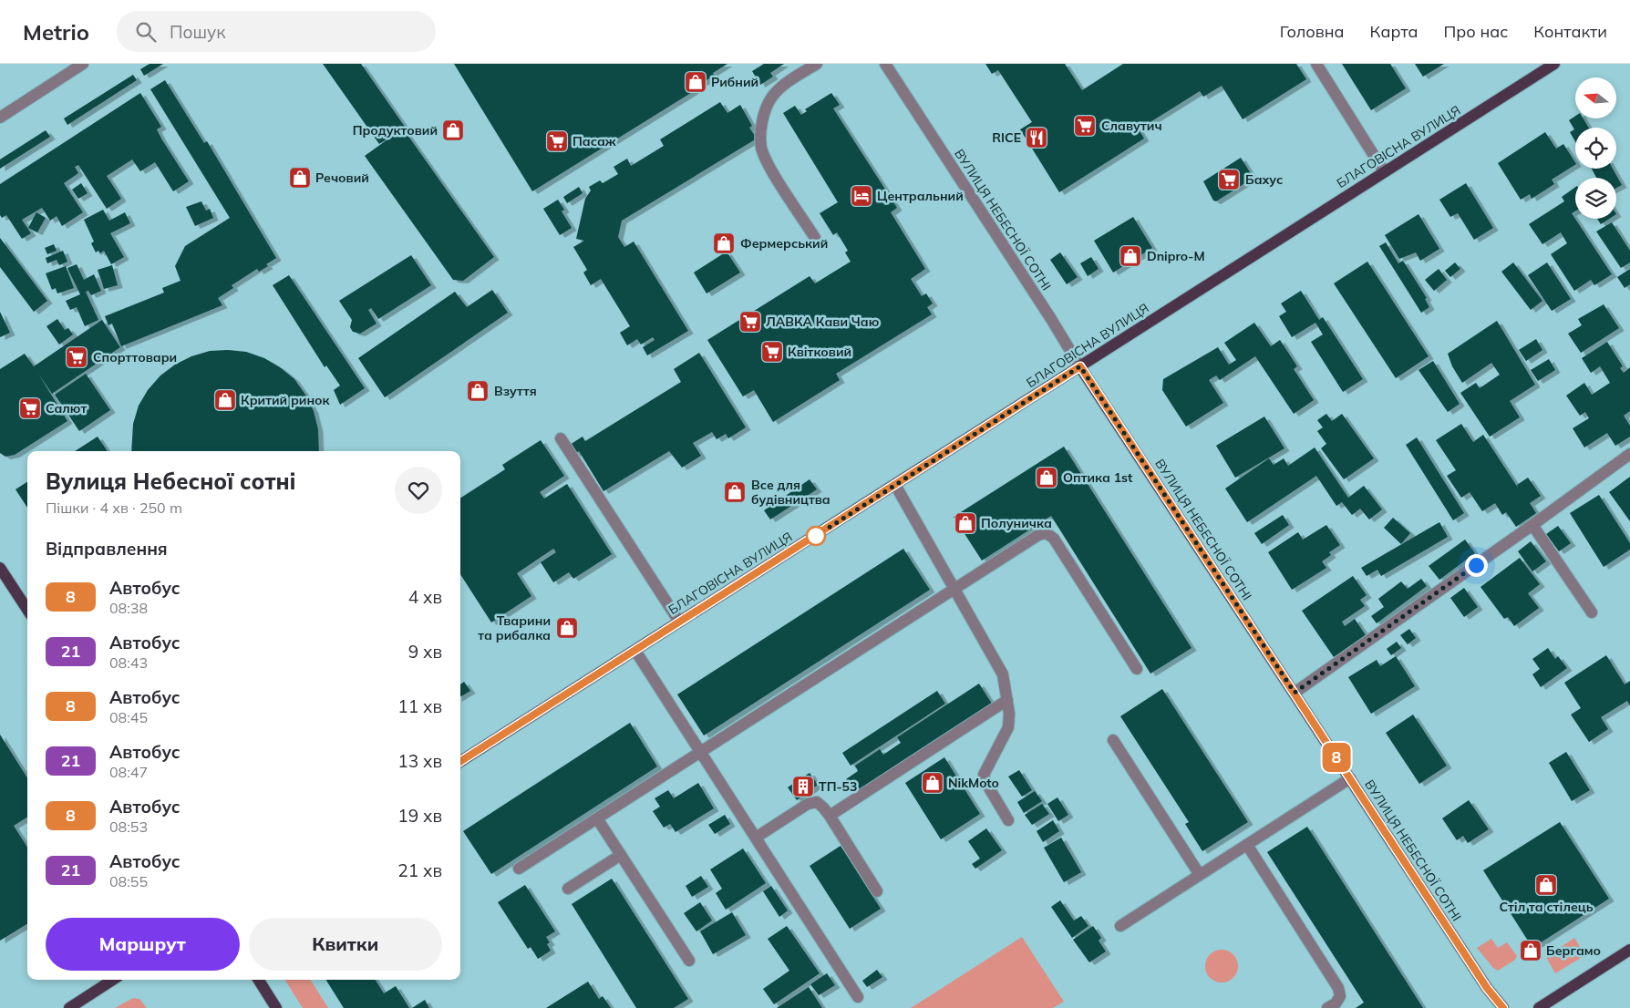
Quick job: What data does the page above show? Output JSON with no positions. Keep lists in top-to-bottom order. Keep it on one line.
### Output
{"streets":{"main road":["БЛАГОВІСНА ВУЛИЦЯ","ВУЛИЦЯ НЕБЕСНОЇ СОТНІ"]},"crossings":[["БЛАГОВІСНА ВУЛИЦЯ","ВУЛИЦЯ НЕБЕСНОЇ СОТНІ"]],"places":{"shop":["Рибний","Продуктовий","Речовий","Фермерський","Dnipro-M","Взуття","Критий ринок","Оптика 1st","Все для будівництва","Полуничка","Тварини та рибалка","NikMoto","Стіл та стілець","Бергамо"],"supermarket":["Славутич","Пасаж","Бахус","ЛАВКА Кави Чаю","Квітковий","Спорттовари","Салют"],"restaurant":["RICE"],"hotel":["Центральний"],"building":["ТП-53"]},"lines":["bus line 8"],"north":"left","page":{"header":"Metrio","search":"Пошук","nav":["Головна","Карта","Про нас","Контакти"],"on_map":"8","heading":[["Вулиця Небесної сотні","Пішки · 4 хв · 250 m"],"Відправлення"],"list":[{"mark":"8","name":"Автобус","note":"08:38","value":"4 хв"},{"mark":"21","name":"Автобус","note":"08:43","value":"9 хв"},{"mark":"8","name":"Автобус","note":"08:45","value":"11 хв"},{"mark":"21","name":"Автобус","note":"08:47","value":"13 хв"},{"mark":"8","name":"Автобус","note":"08:53","value":"19 хв"},{"mark":"21","name":"Автобус","note":"08:55","value":"21 хв"}],"buttons":["Маршрут","Квитки"]}}
